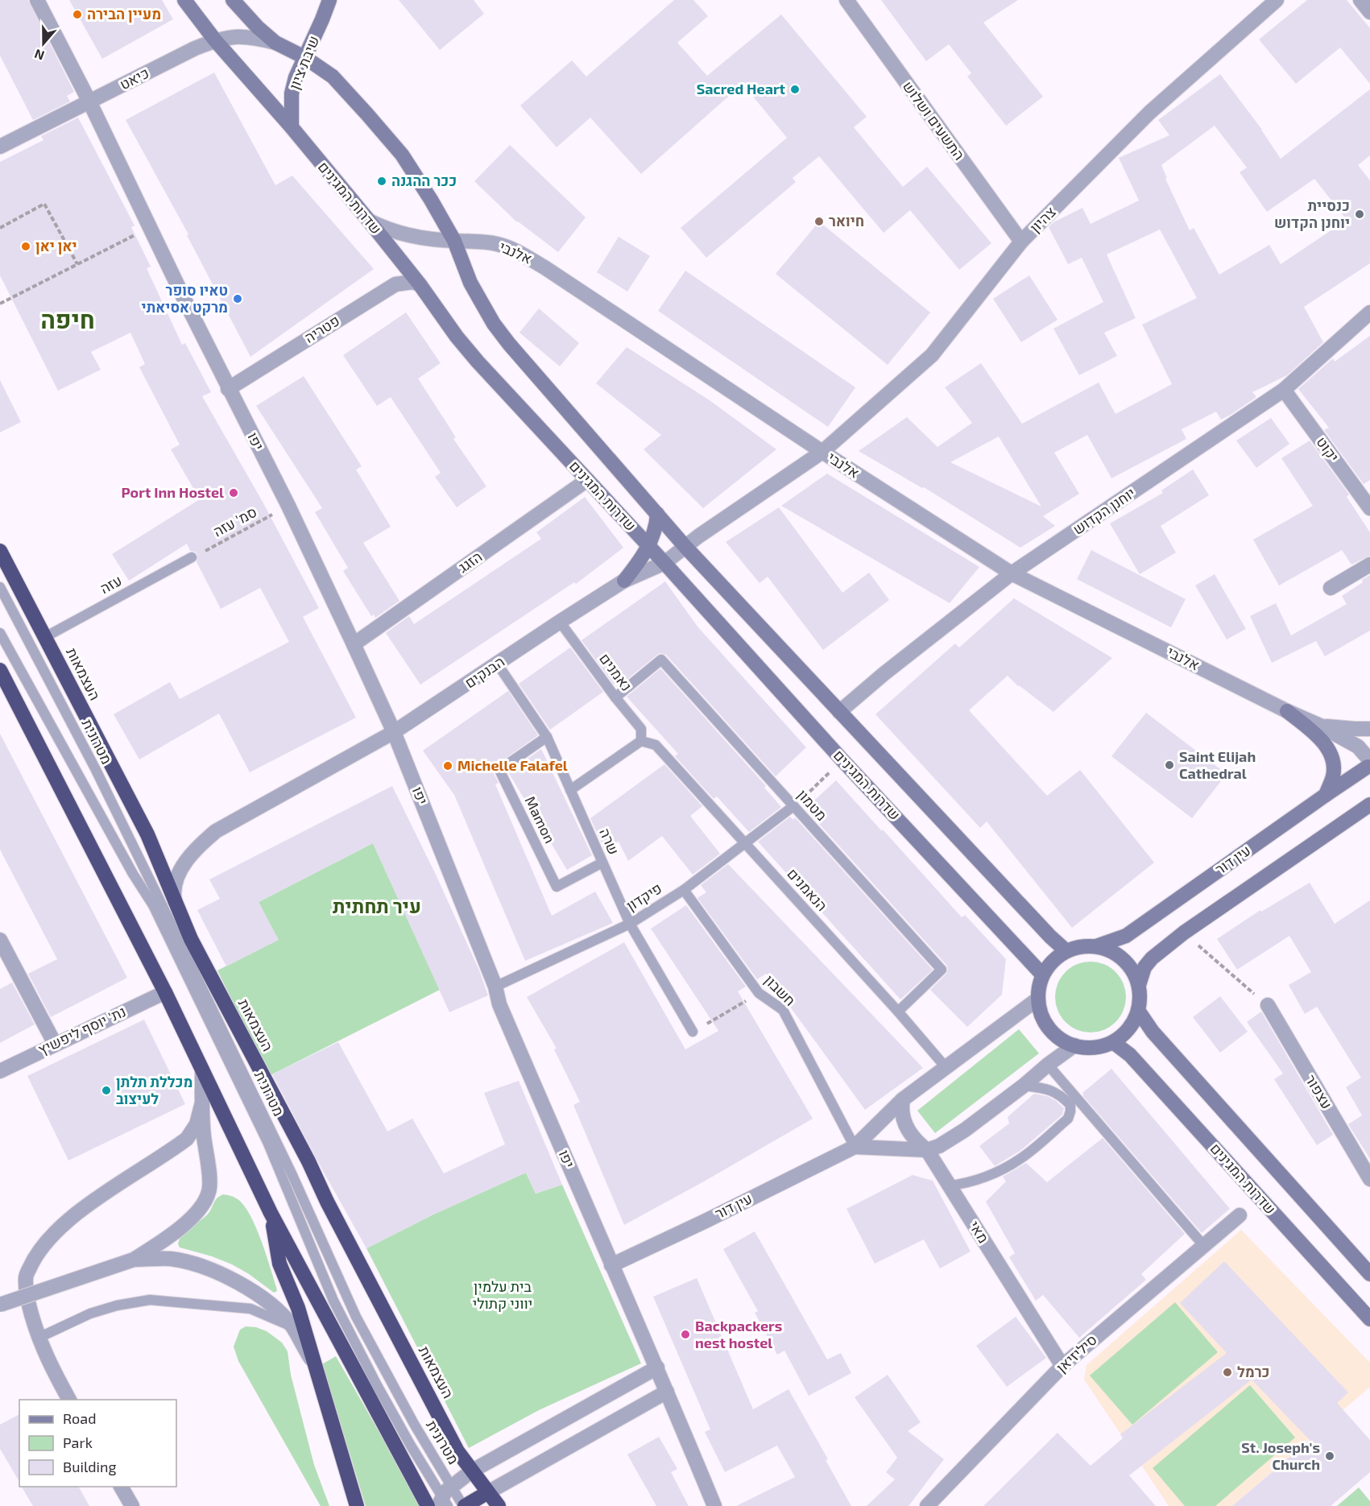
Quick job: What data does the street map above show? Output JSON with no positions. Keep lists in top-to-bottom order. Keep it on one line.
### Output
{"streets":{"highway":["העצמאות"],"street":["שיבת ציון","כיאט","התשעים ושלוש","שדרות המגינים","צהיון","אלנבי","פטריה","יפו","יקוט","יוחנן הקדוש","הזגג","הבנקים","עין דור","נת' יוסף ליפשיץ","עצפור","מאי","סיליזיאן"],"lane":["עזה","נאמנים","מטרונית","מטמון","Mamon","שרה","הנאמנים","פיקדון","חשבון"],"path":["סמ' עזה"]},"crossings":[["שיבת ציון","שדרות המגינים"],["כיאט","שדרות המגינים"],["כיאט","יפו"],["התשעים ושלוש","צהיון"],["שדרות המגינים","אלנבי"],["שדרות המגינים","פטריה"],["שדרות המגינים","יוחנן הקדוש"],["שדרות המגינים","הזגג"],["שדרות המגינים","הבנקים"],["שדרות המגינים","עין דור"],["צהיון","אלנבי"],["צהיון","הבנקים"],["אלנבי","יוחנן הקדוש"],["אלנבי","הבנקים"],["אלנבי","עין דור"],["פטריה","יפו"],["יפו","סמ' עזה"],["יפו","הזגג"],["יפו","הבנקים"],["יפו","עין דור"],["יפו","פיקדון"],["יקוט","יוחנן הקדוש"],["סמ' עזה","עזה"],["עזה","העצמאות"],["הבנקים","נאמנים"],["הבנקים","העצמאות"],["הבנקים","שרה"],["נאמנים","מטמון"],["נאמנים","הנאמנים"],["מטמון","הנאמנים"],["מטמון","פיקדון"],["Mamon","שרה"],["שרה","פיקדון"],["עין דור","הנאמנים"],["עין דור","חשבון"],["עין דור","מאי"],["הנאמנים","פיקדון"],["פיקדון","חשבון"],["מאי","סיליזיאן"]],"districts":["חיפה","עיר תחתית"],"parks":["בית עלמין יווני קתולי"],"places":["מעיין הבירה","Sacred Heart","ככר ההגנה","כנסיית יוחנן הקדוש","חיואר","יאן יאן","טאיו סופר מרקט אסיאתי","Port Inn Hostel","Saint Elijah Cathedral","Michelle Falafel","מכללת תלתן לעיצוב","Backpackers nest hostel","כרמל","St. Joseph's Church"],"legend":["Road","Park","Building"],"north":"bottom"}
